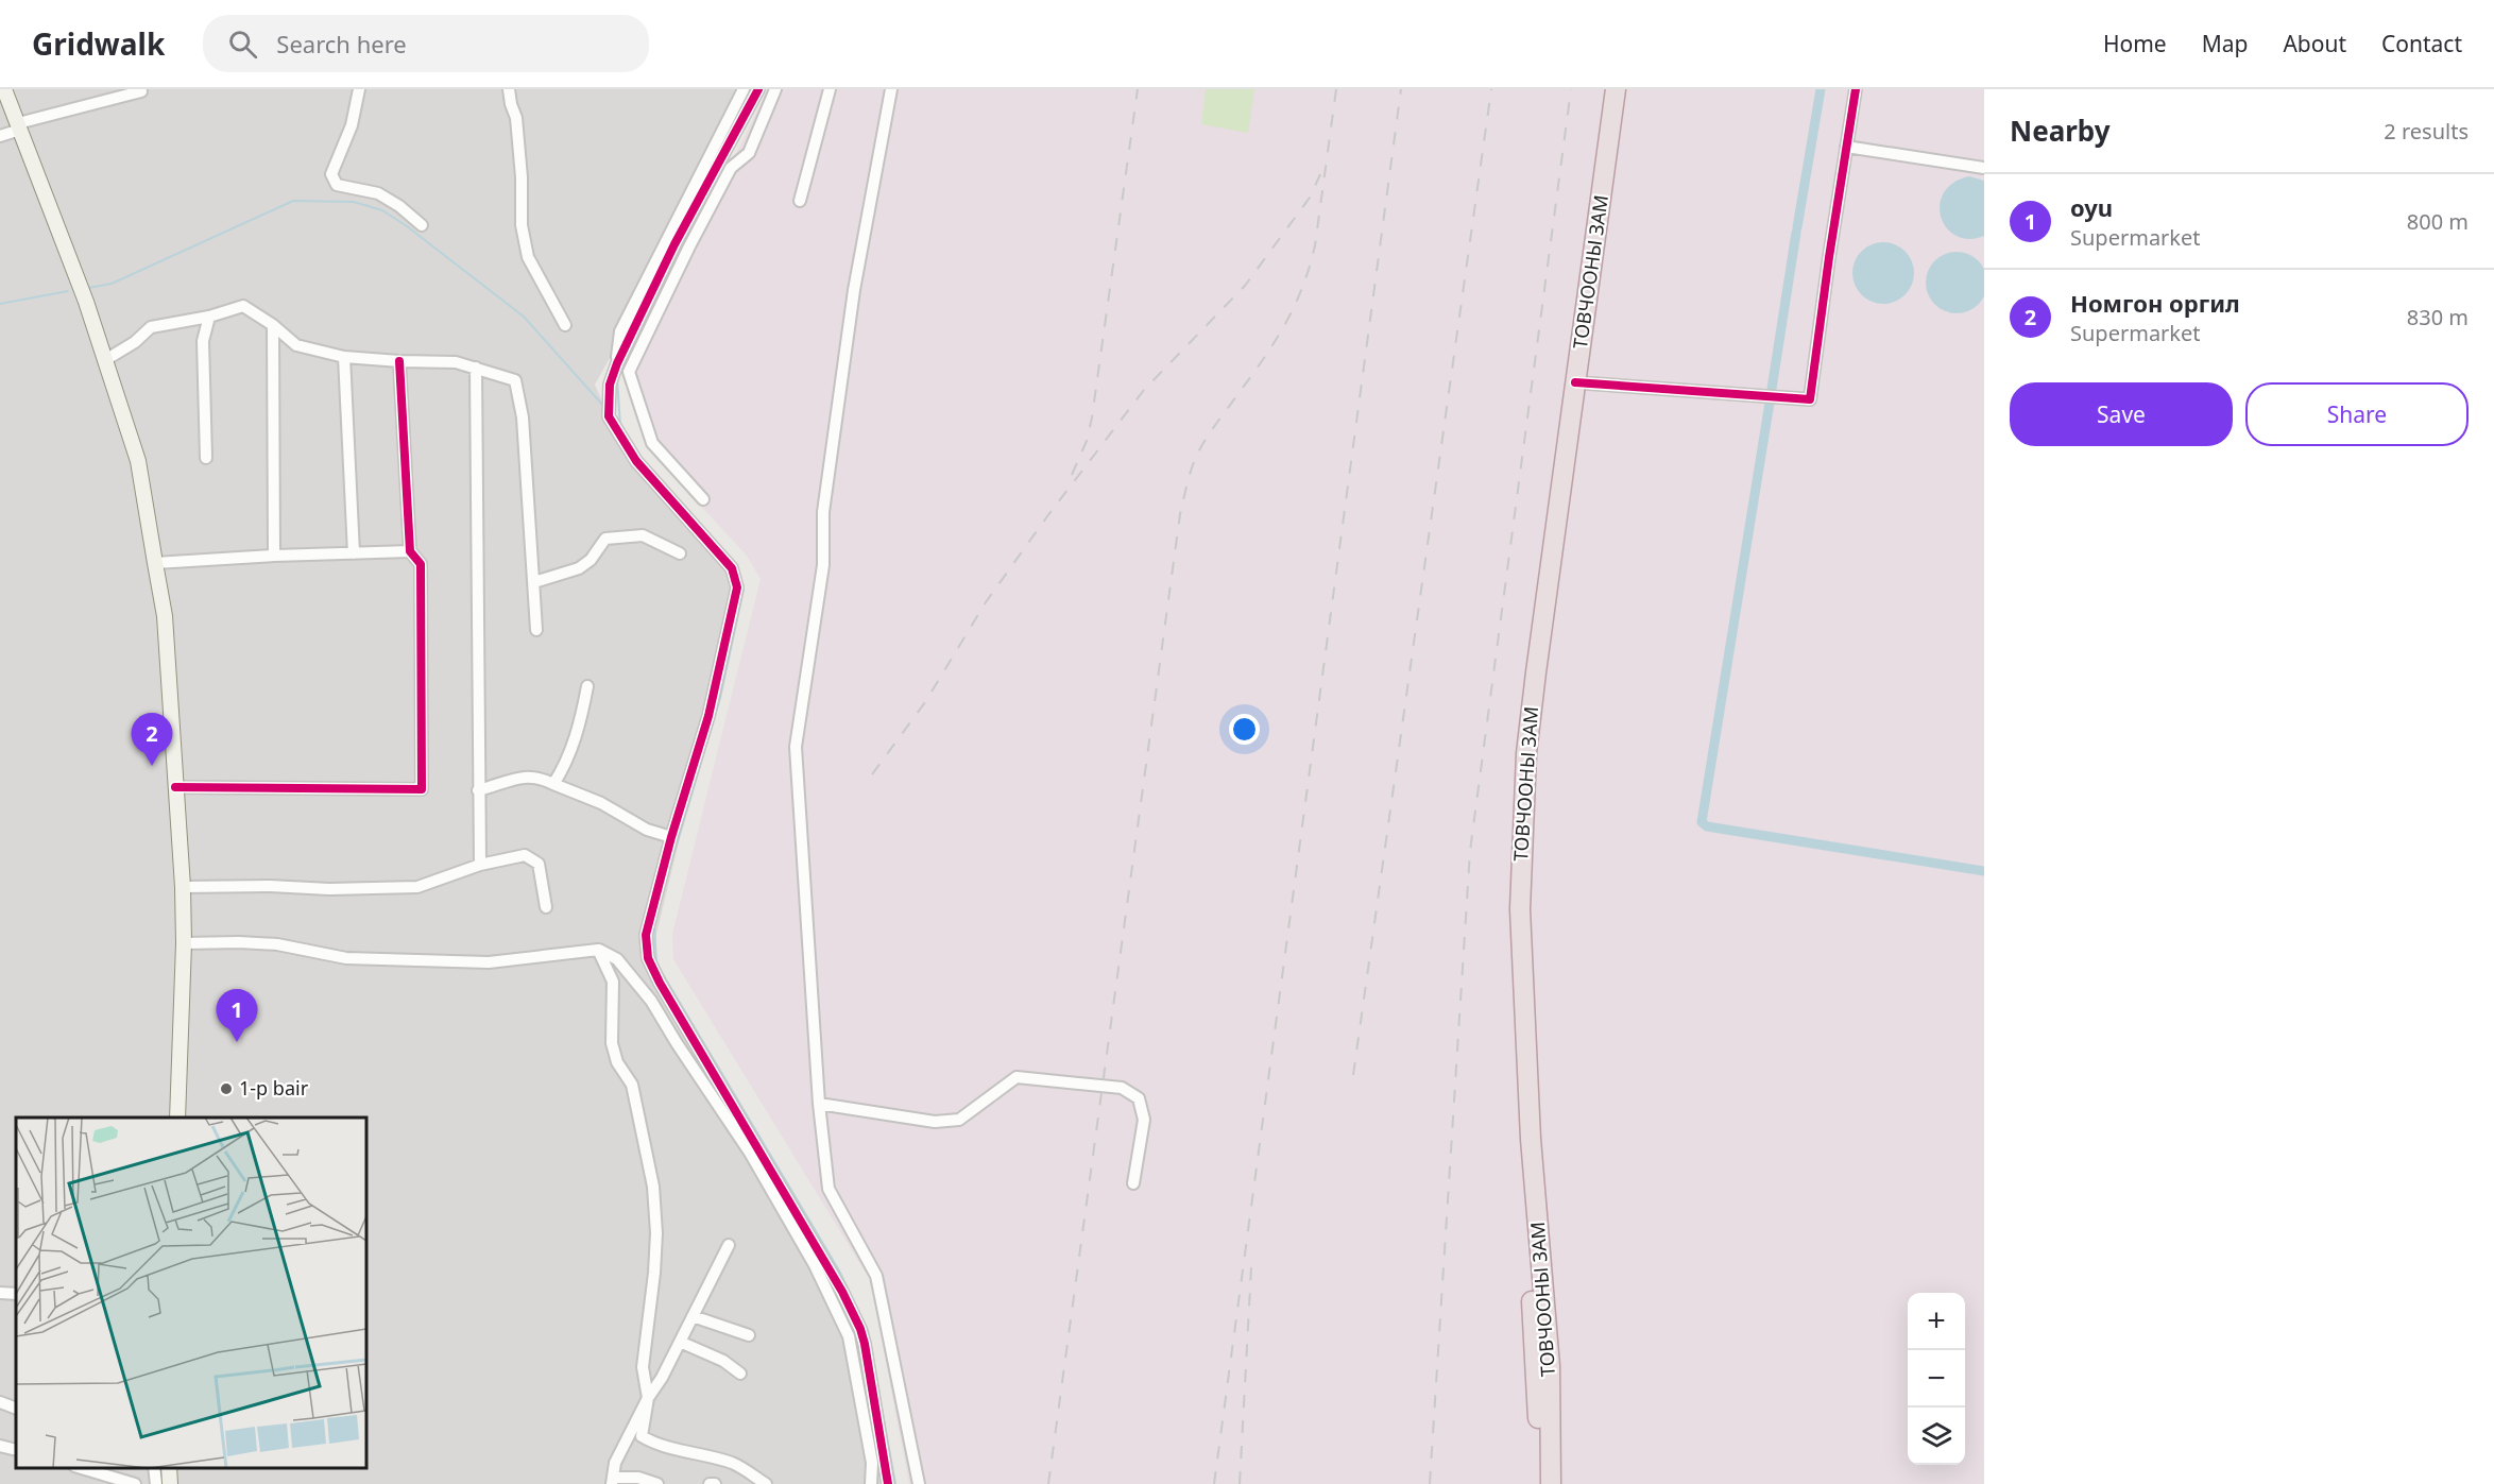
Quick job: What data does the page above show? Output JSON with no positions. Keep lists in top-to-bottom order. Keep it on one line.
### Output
{"streets":{"highway":["ТОВЧООНЫ ЗАМ"]},"places":["1-p bair"],"page":{"header":"Gridwalk","search":"Search here","nav":["Home","Map","About","Contact"],"heading":["Nearby","2 results"],"list":[{"mark":"1","name":"oyu","note":"Supermarket","value":"800 m"},{"mark":"2","name":"Номгон оргил","note":"Supermarket","value":"830 m"}],"buttons":["Save","Share"],"pins":["2","1"],"map_buttons":["+","−"]}}
